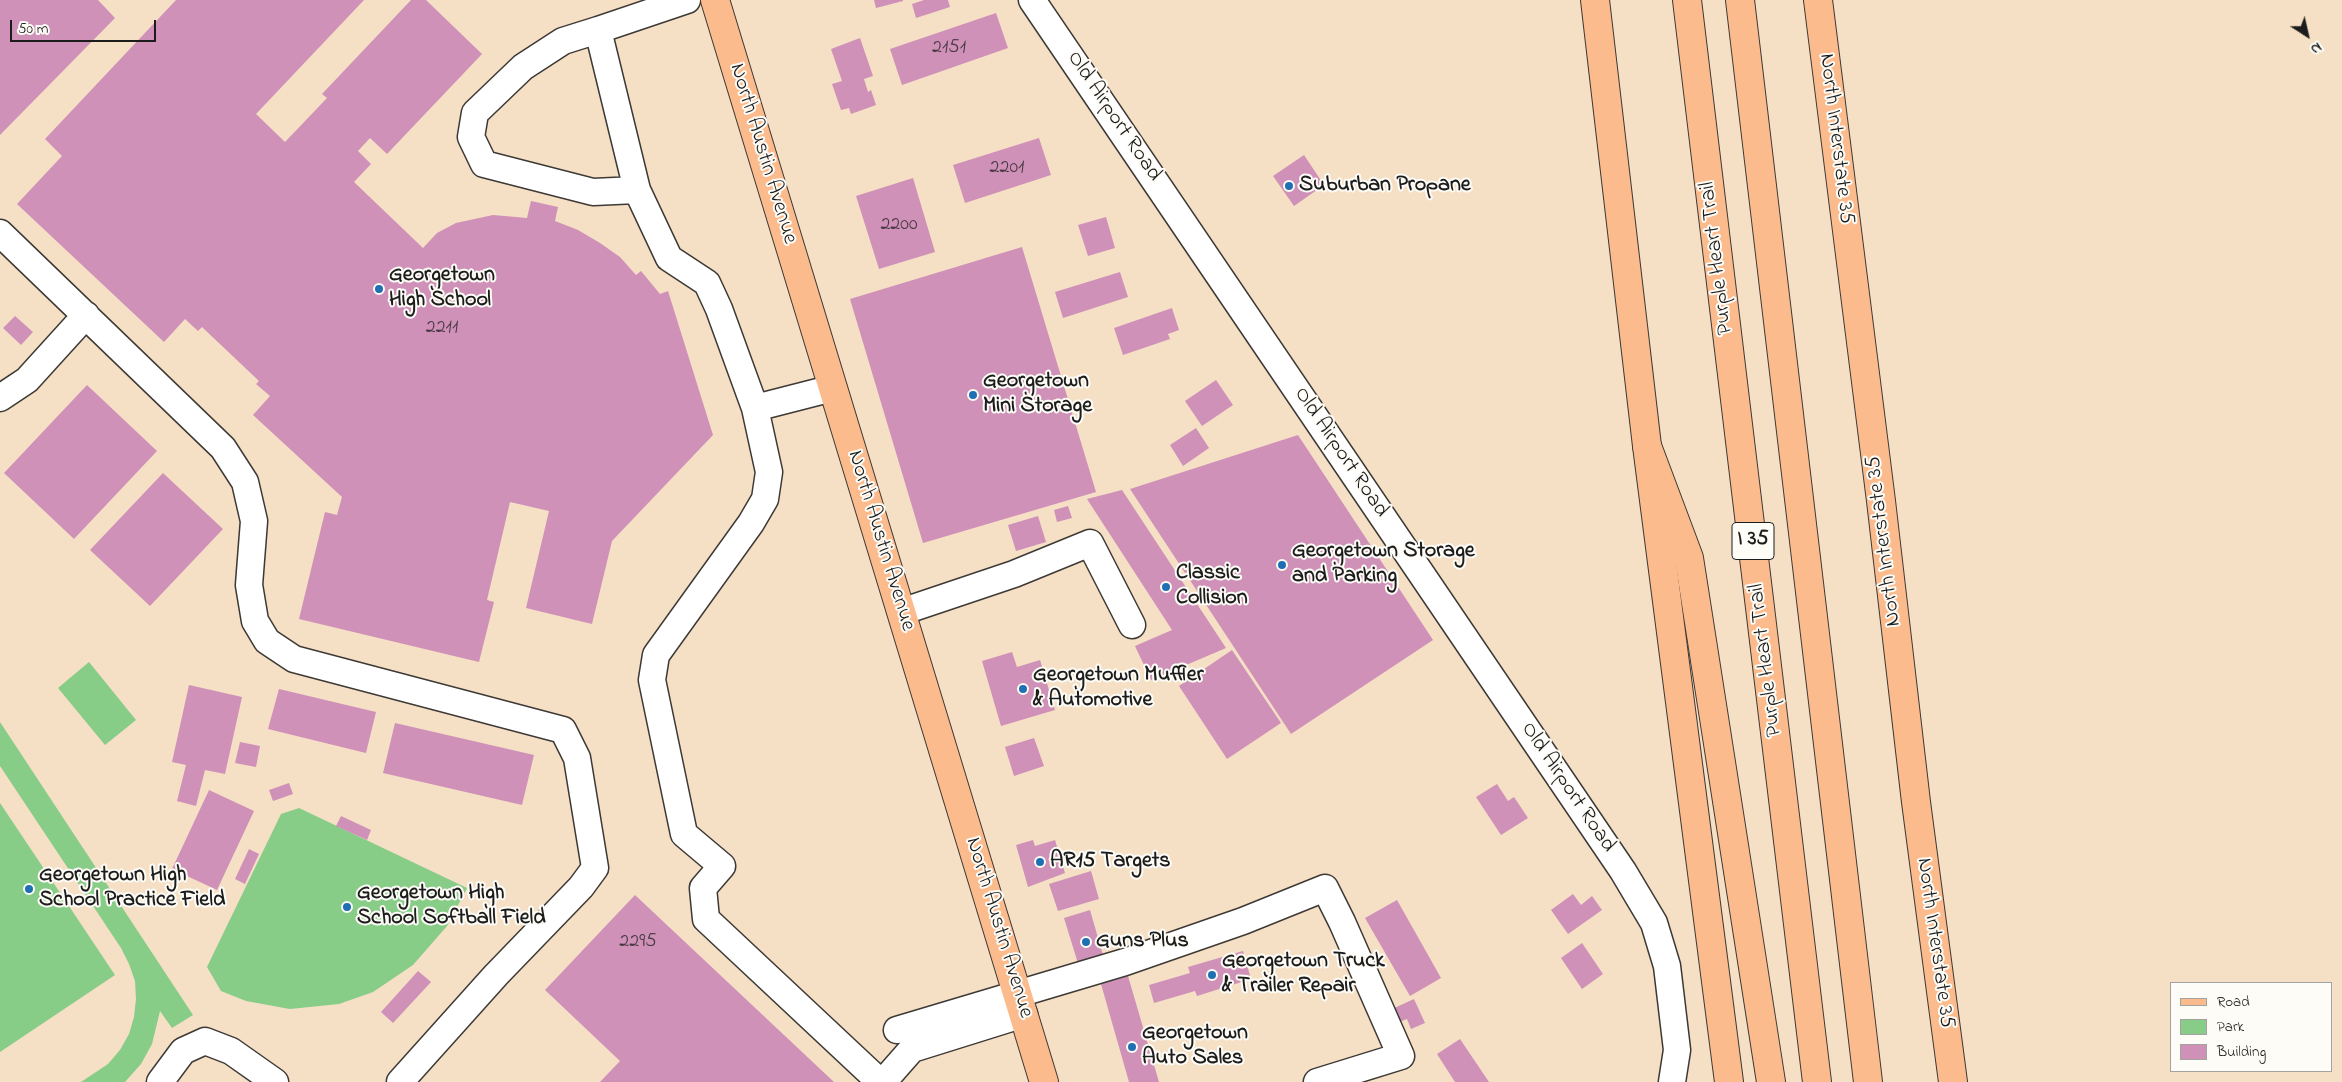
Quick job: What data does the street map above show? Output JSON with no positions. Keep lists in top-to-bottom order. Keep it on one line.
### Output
{"streets":{"main road":["North Interstate 35","North Austin Avenue","Purple Heart Trail","I 35"],"street":["Old Airport Road"]},"places":["Suburban Propane","Georgetown High School","Georgetown Mini Storage","Georgetown Storage and Parking","Classic Collision","Georgetown Muffler & Automotive","AR15 Targets","Georgetown High School Practice Field","Georgetown High School Softball Field","Guns Plus","Georgetown Truck & Trailer Repair","Georgetown Auto Sales"],"house_numbers":["2151","2201","2200","2211","2295"],"legend":["Road","Park","Building"],"scale_bar":"50 m","north":"bottom right"}
